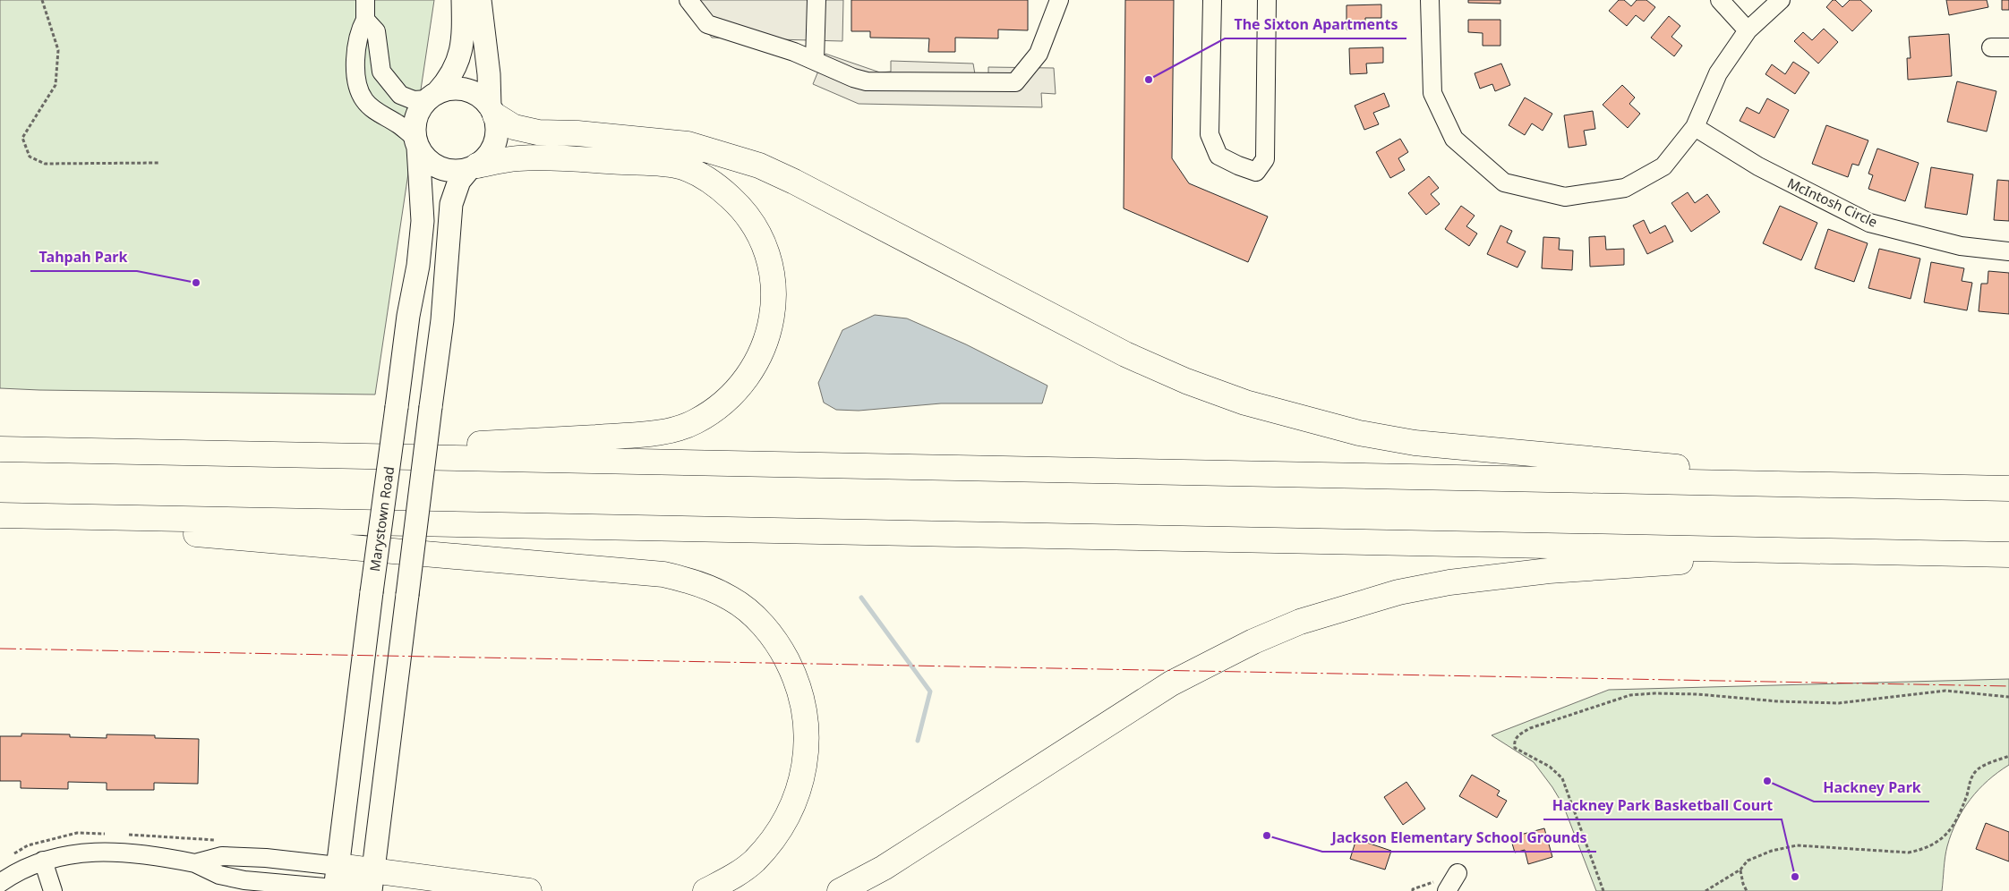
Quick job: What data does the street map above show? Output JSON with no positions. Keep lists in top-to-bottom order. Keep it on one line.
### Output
{"streets":{"main road":["Marystown Road"],"street":["McIntosh Circle"]},"places":["The Sixton Apartments","Tahpah Park","Hackney Park","Jackson Elementary School Grounds","Hackney Park Basketball Court"]}
